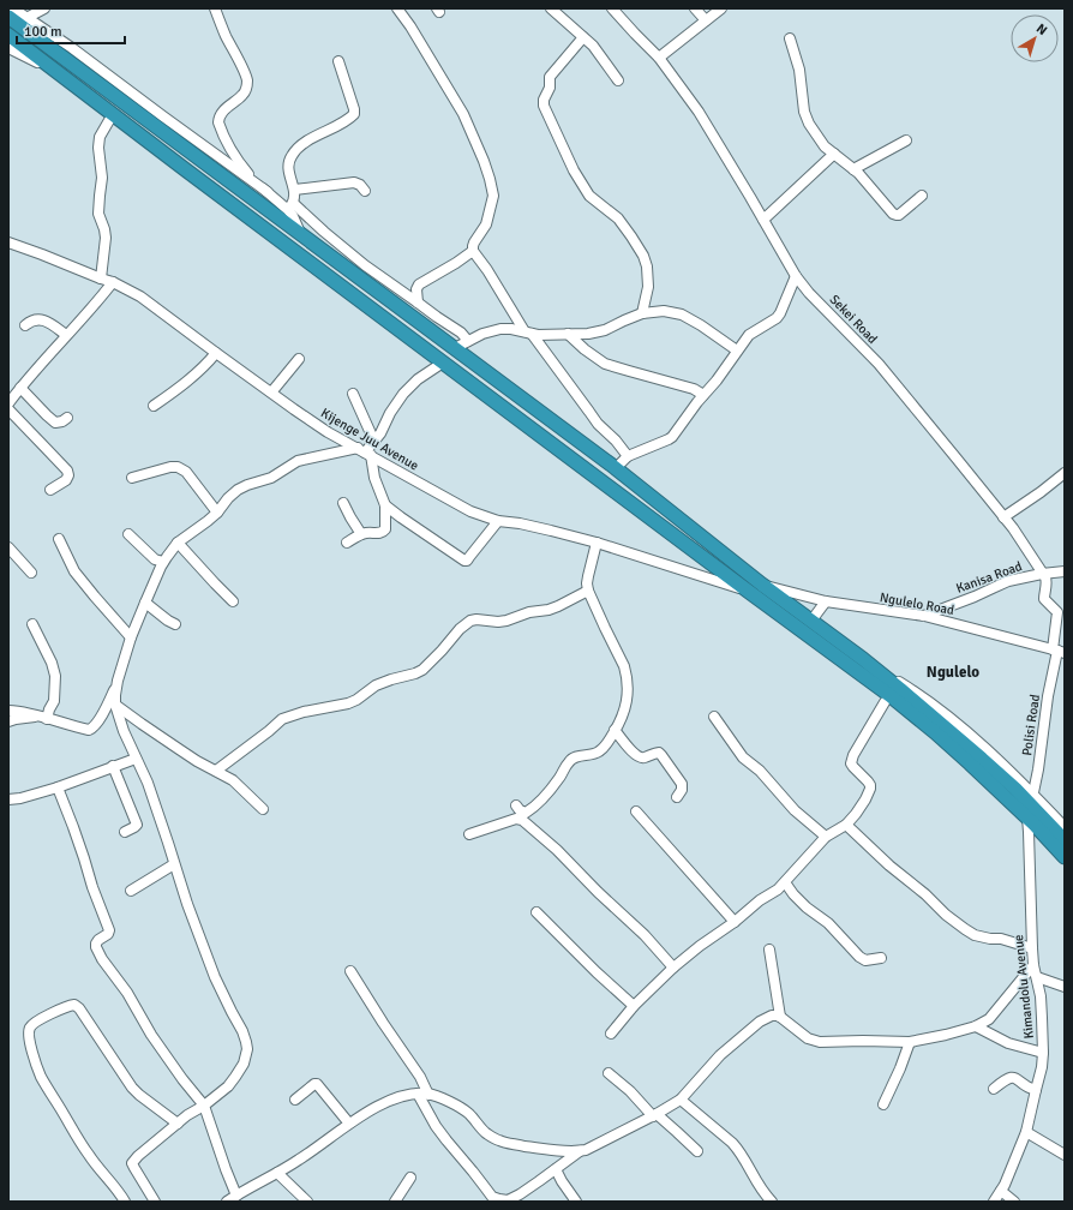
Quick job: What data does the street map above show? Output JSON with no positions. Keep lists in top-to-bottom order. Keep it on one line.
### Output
{"streets":{"street":["Sekei Road","Kijenge Juu Avenue","Kanisa Road","Ngulelo Road","Polisi Road","Kimandolu Avenue"]},"crossings":[["Sekei Road","Kanisa Road"],["Sekei Road","Ngulelo Road"],["Sekei Road","Polisi Road"],["Kanisa Road","Ngulelo Road"],["Ngulelo Road","Polisi Road"]],"districts":["Ngulelo"],"scale_bar":"100 m","north":"top right"}
